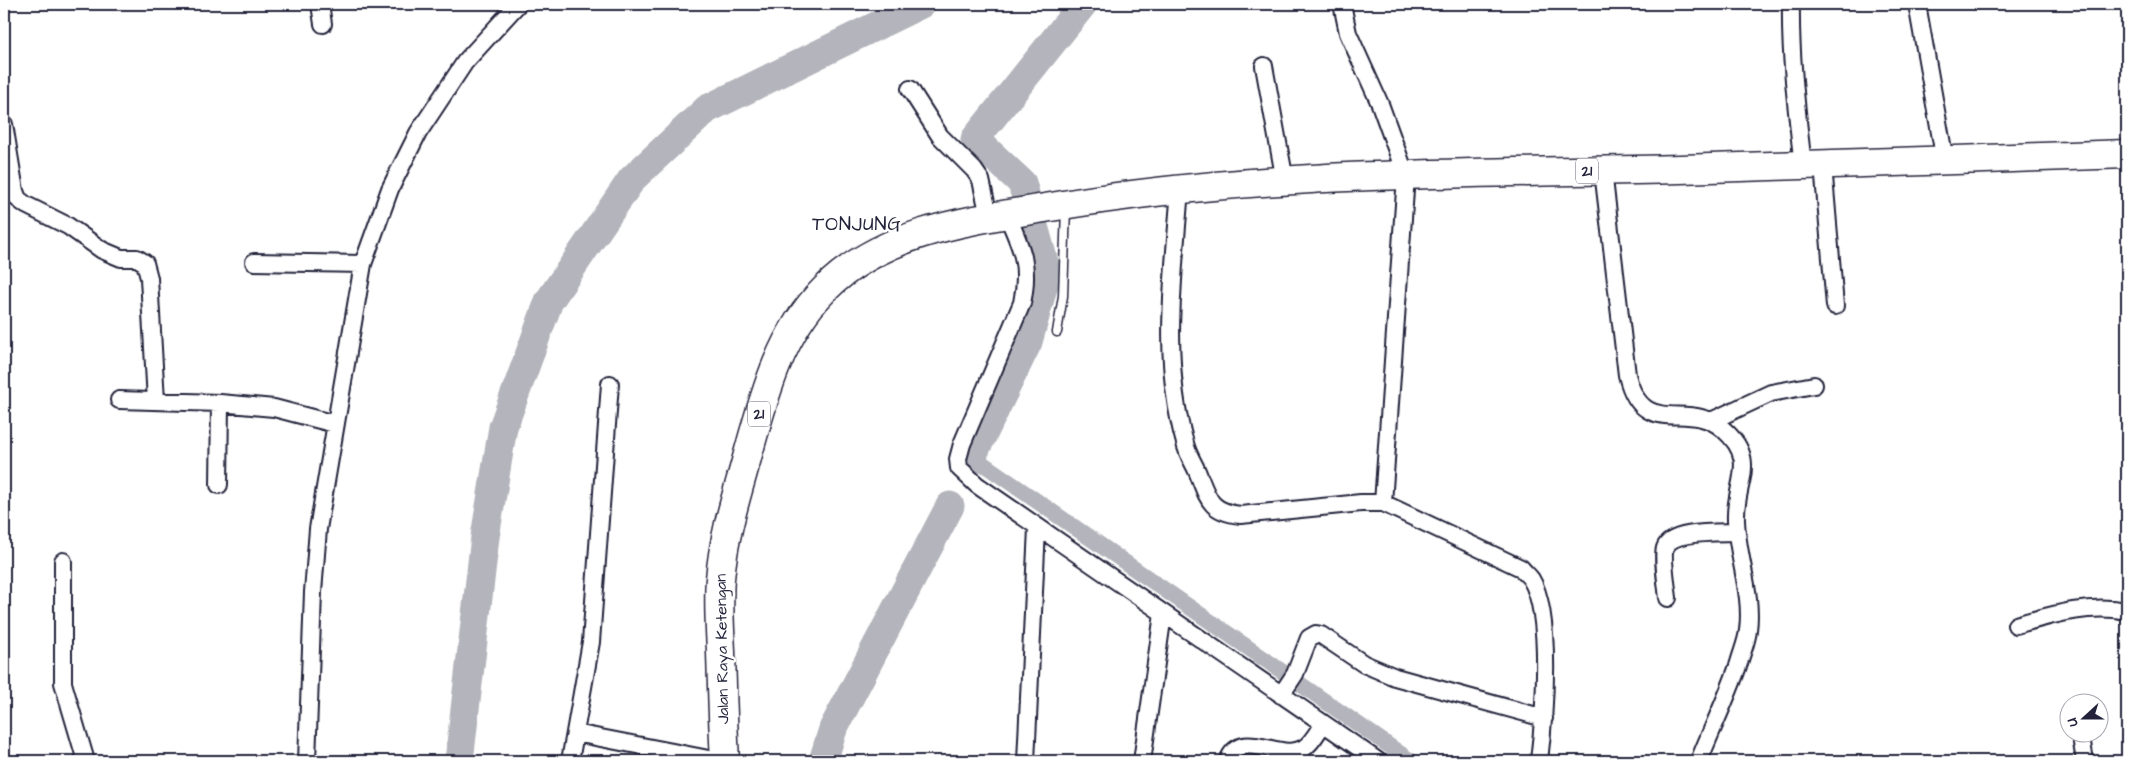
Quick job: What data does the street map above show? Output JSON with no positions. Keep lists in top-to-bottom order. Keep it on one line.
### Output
{"streets":{"highway":["21","Jalan Raya Ketengan"]},"crossings":[["21","Jalan Raya Ketengan"]],"districts":["TONJUNG"],"north":"left"}
